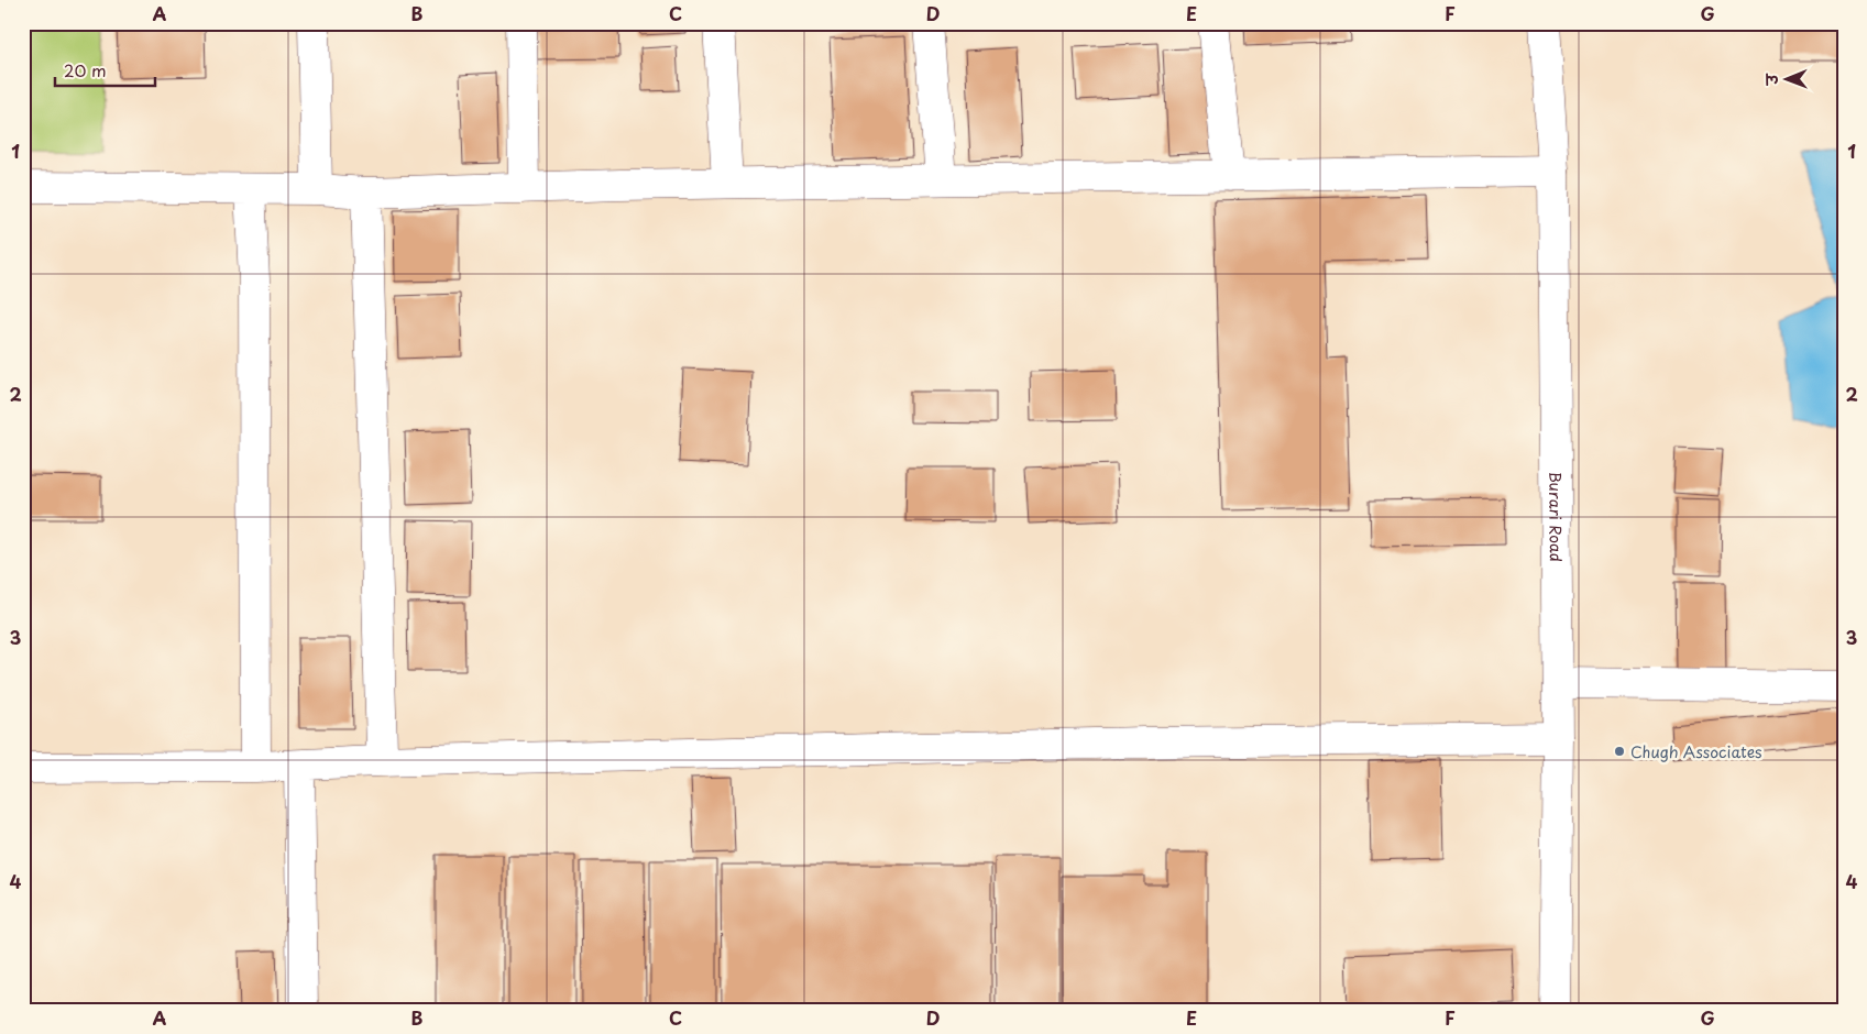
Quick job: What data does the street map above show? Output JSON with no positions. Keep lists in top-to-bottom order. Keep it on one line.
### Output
{"streets":{"street":["Burari Road"]},"places":["Chugh Associates"],"scale_bar":"20 m","north":"left","grid":{"columns":["A","B","C","D","E","F","G"],"rows":["1","2","3","4"]}}
